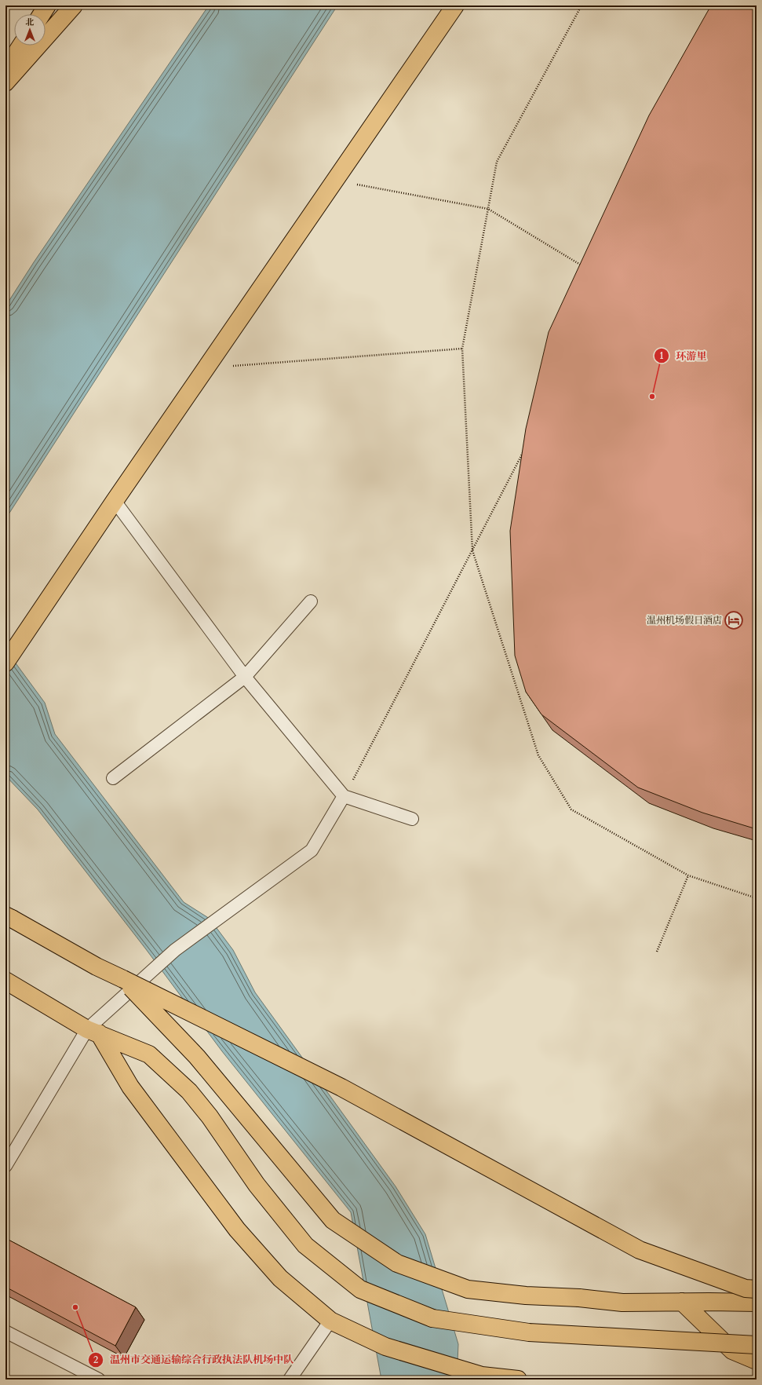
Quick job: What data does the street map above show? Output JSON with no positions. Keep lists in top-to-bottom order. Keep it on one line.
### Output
{"places":{"other":["环游里","温州市交通运输综合行政执法队机场中队"],"hotel":["温州机场假日酒店"]},"north":"top"}
